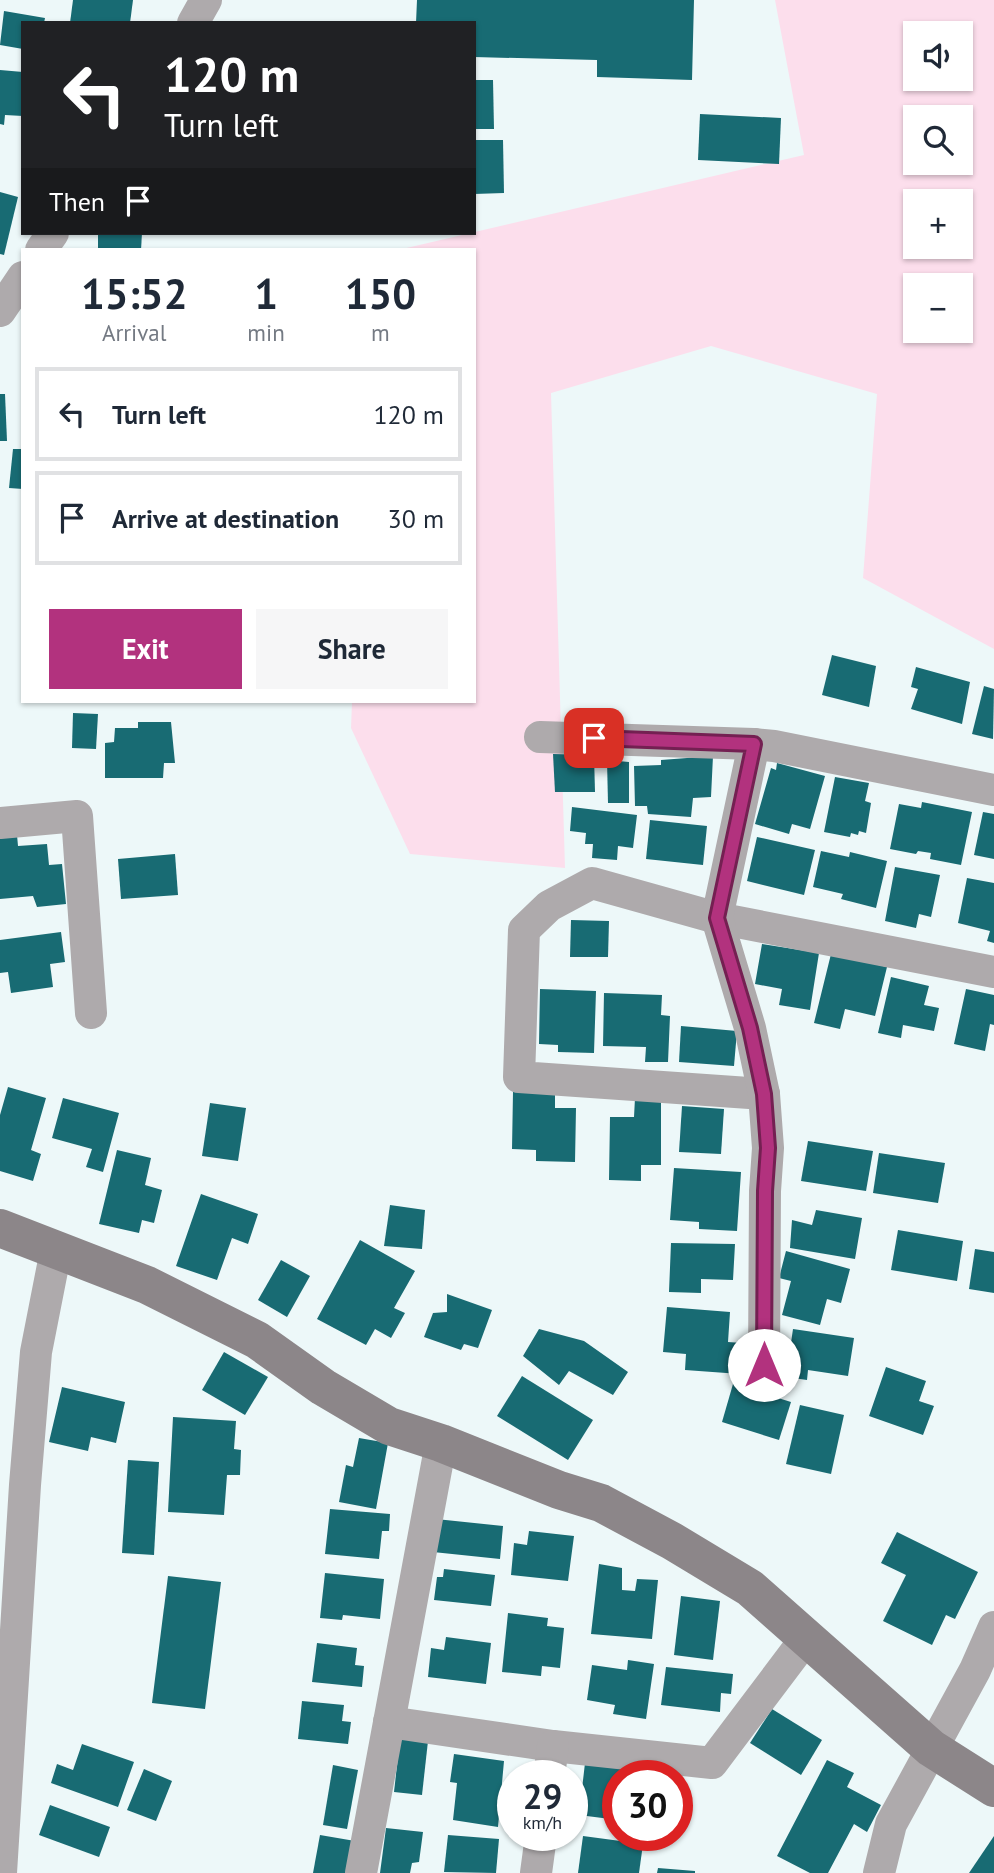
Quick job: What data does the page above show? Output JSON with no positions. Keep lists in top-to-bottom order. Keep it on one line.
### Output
{"page":{"map_buttons":["+","−"],"turn":["120 m","Turn left"],"then":"Then","eta":["15:52","Arrival","1","min","150","m"],"list":[{"name":"Turn left","value":"120 m"},{"name":"Arrive at destination","value":"30 m"}],"buttons":["Exit","Share"],"speed":"29 km/h","limit":"30"}}
